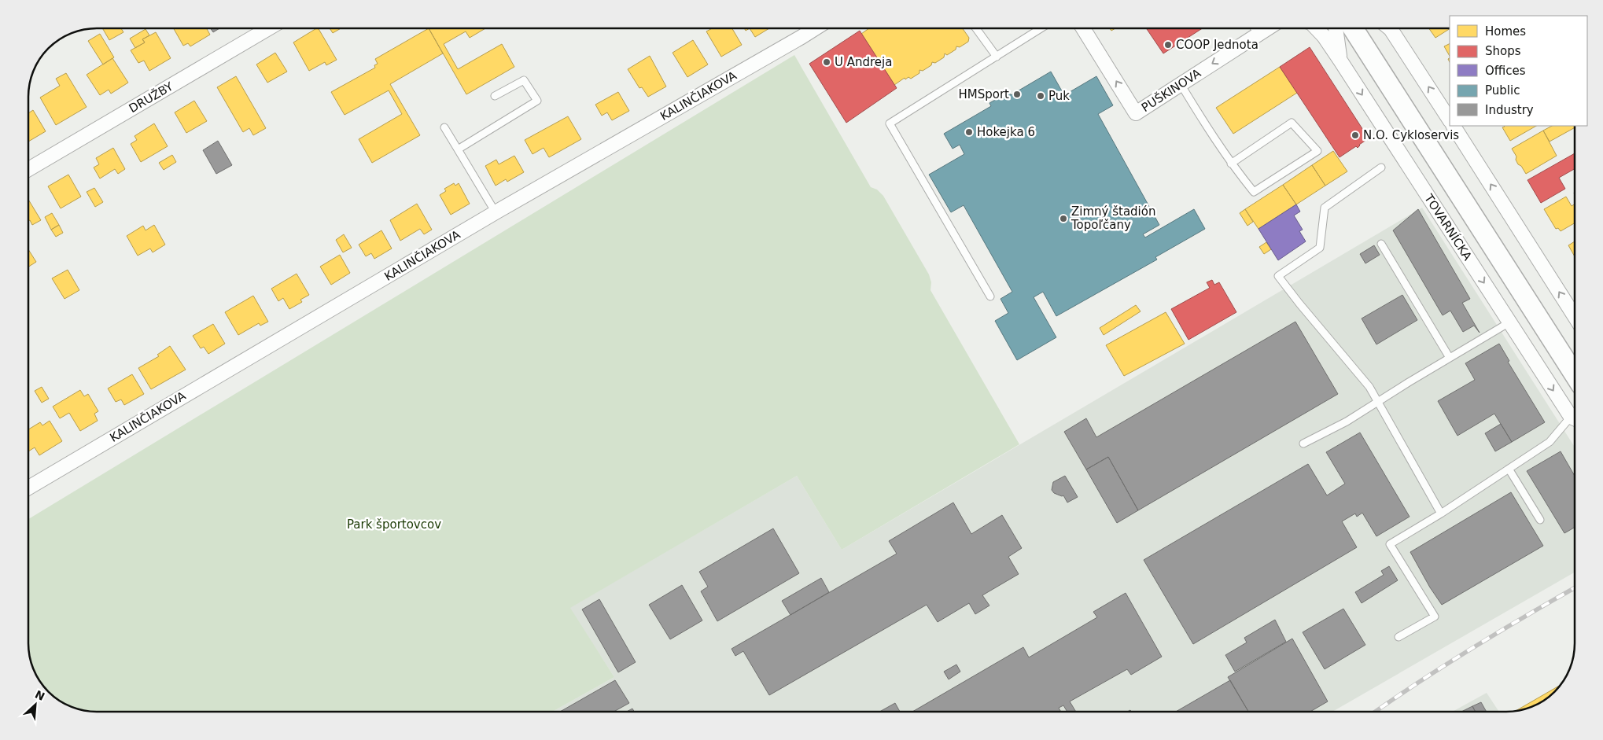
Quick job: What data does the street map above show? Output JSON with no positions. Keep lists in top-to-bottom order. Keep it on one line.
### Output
{"streets":{"street":["PUŠKINOVA","KALINČIAKOVA","DRUŽBY","TOVARNÍCKA"]},"parks":["Park športovcov"],"places":["COOP Jednota","U Andreja","HMSport","Puk","Hokejka 6","N.O. Cykloservis","Zimný štadión Topoľčany"],"legend":["Homes","Shops","Offices","Public","Industry"],"north":"top right"}
